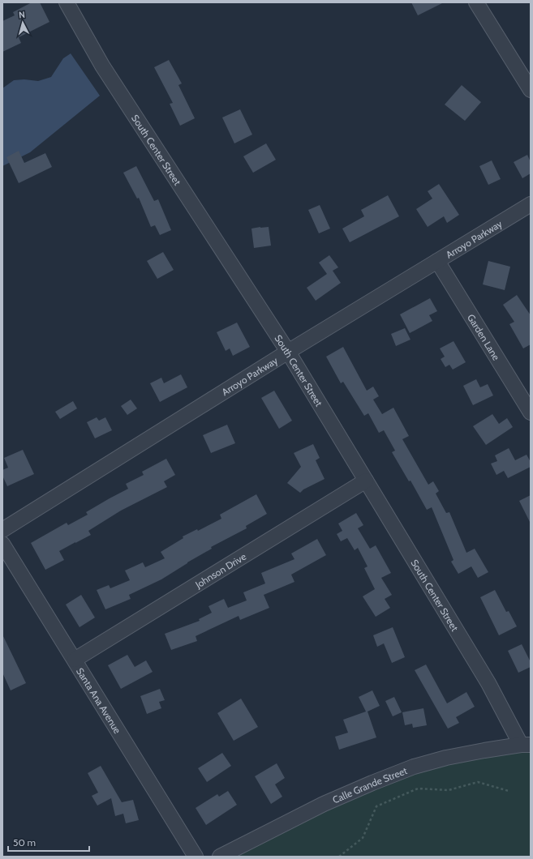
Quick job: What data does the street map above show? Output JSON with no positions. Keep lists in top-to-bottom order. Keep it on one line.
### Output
{"streets":{"street":["South Center Street","Arroyo Parkway","Garden Lane","Johnson Drive","Santa Ana Avenue","Calle Grande Street"]},"crossings":[["South Center Street","Arroyo Parkway"],["South Center Street","Johnson Drive"],["South Center Street","Calle Grande Street"],["Arroyo Parkway","Garden Lane"],["Johnson Drive","Santa Ana Avenue"]],"scale_bar":"50 m","north":"top"}
